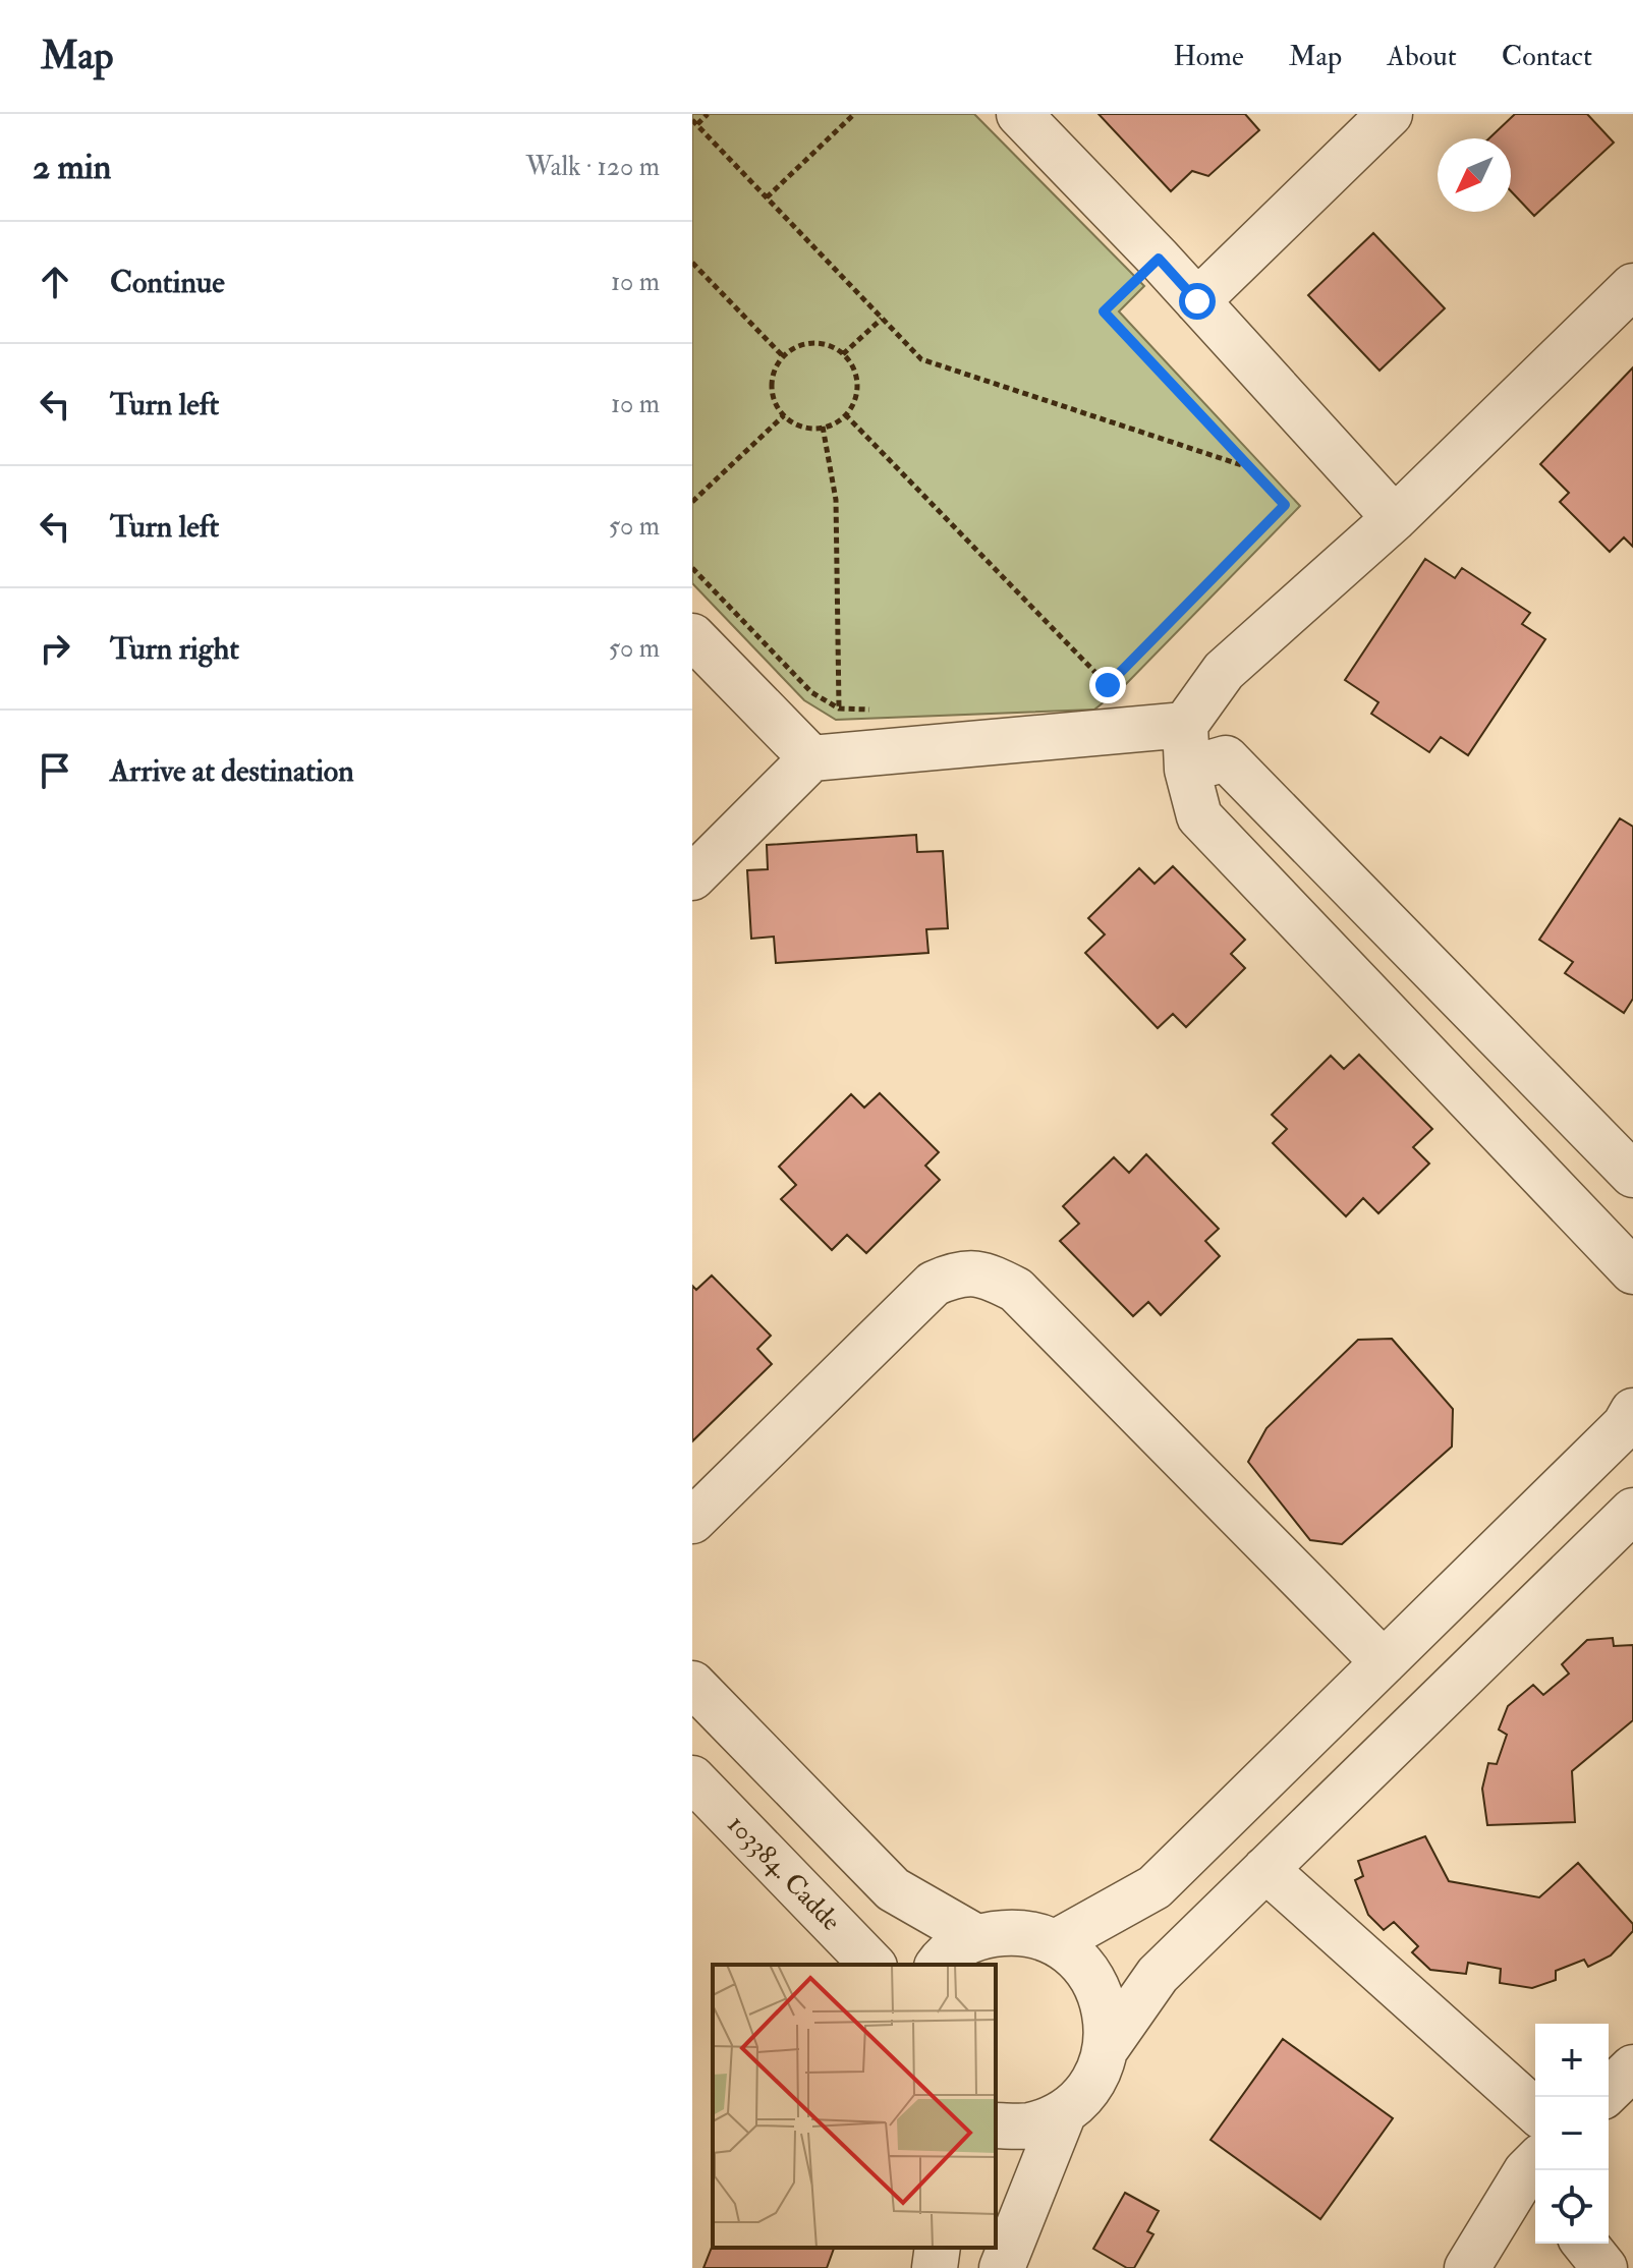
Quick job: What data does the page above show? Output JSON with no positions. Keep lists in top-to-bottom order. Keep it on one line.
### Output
{"streets":{"street":["103384. Cadde"]},"north":"bottom left","page":{"header":"Map","nav":["Home","Map","About","Contact"],"heading":["2 min","Walk · 120 m"],"list":[["Continue","10 m"],["Turn left","10 m"],["Turn left","50 m"],["Turn right","50 m"],"Arrive at destination"],"map_buttons":["+","−"]}}
